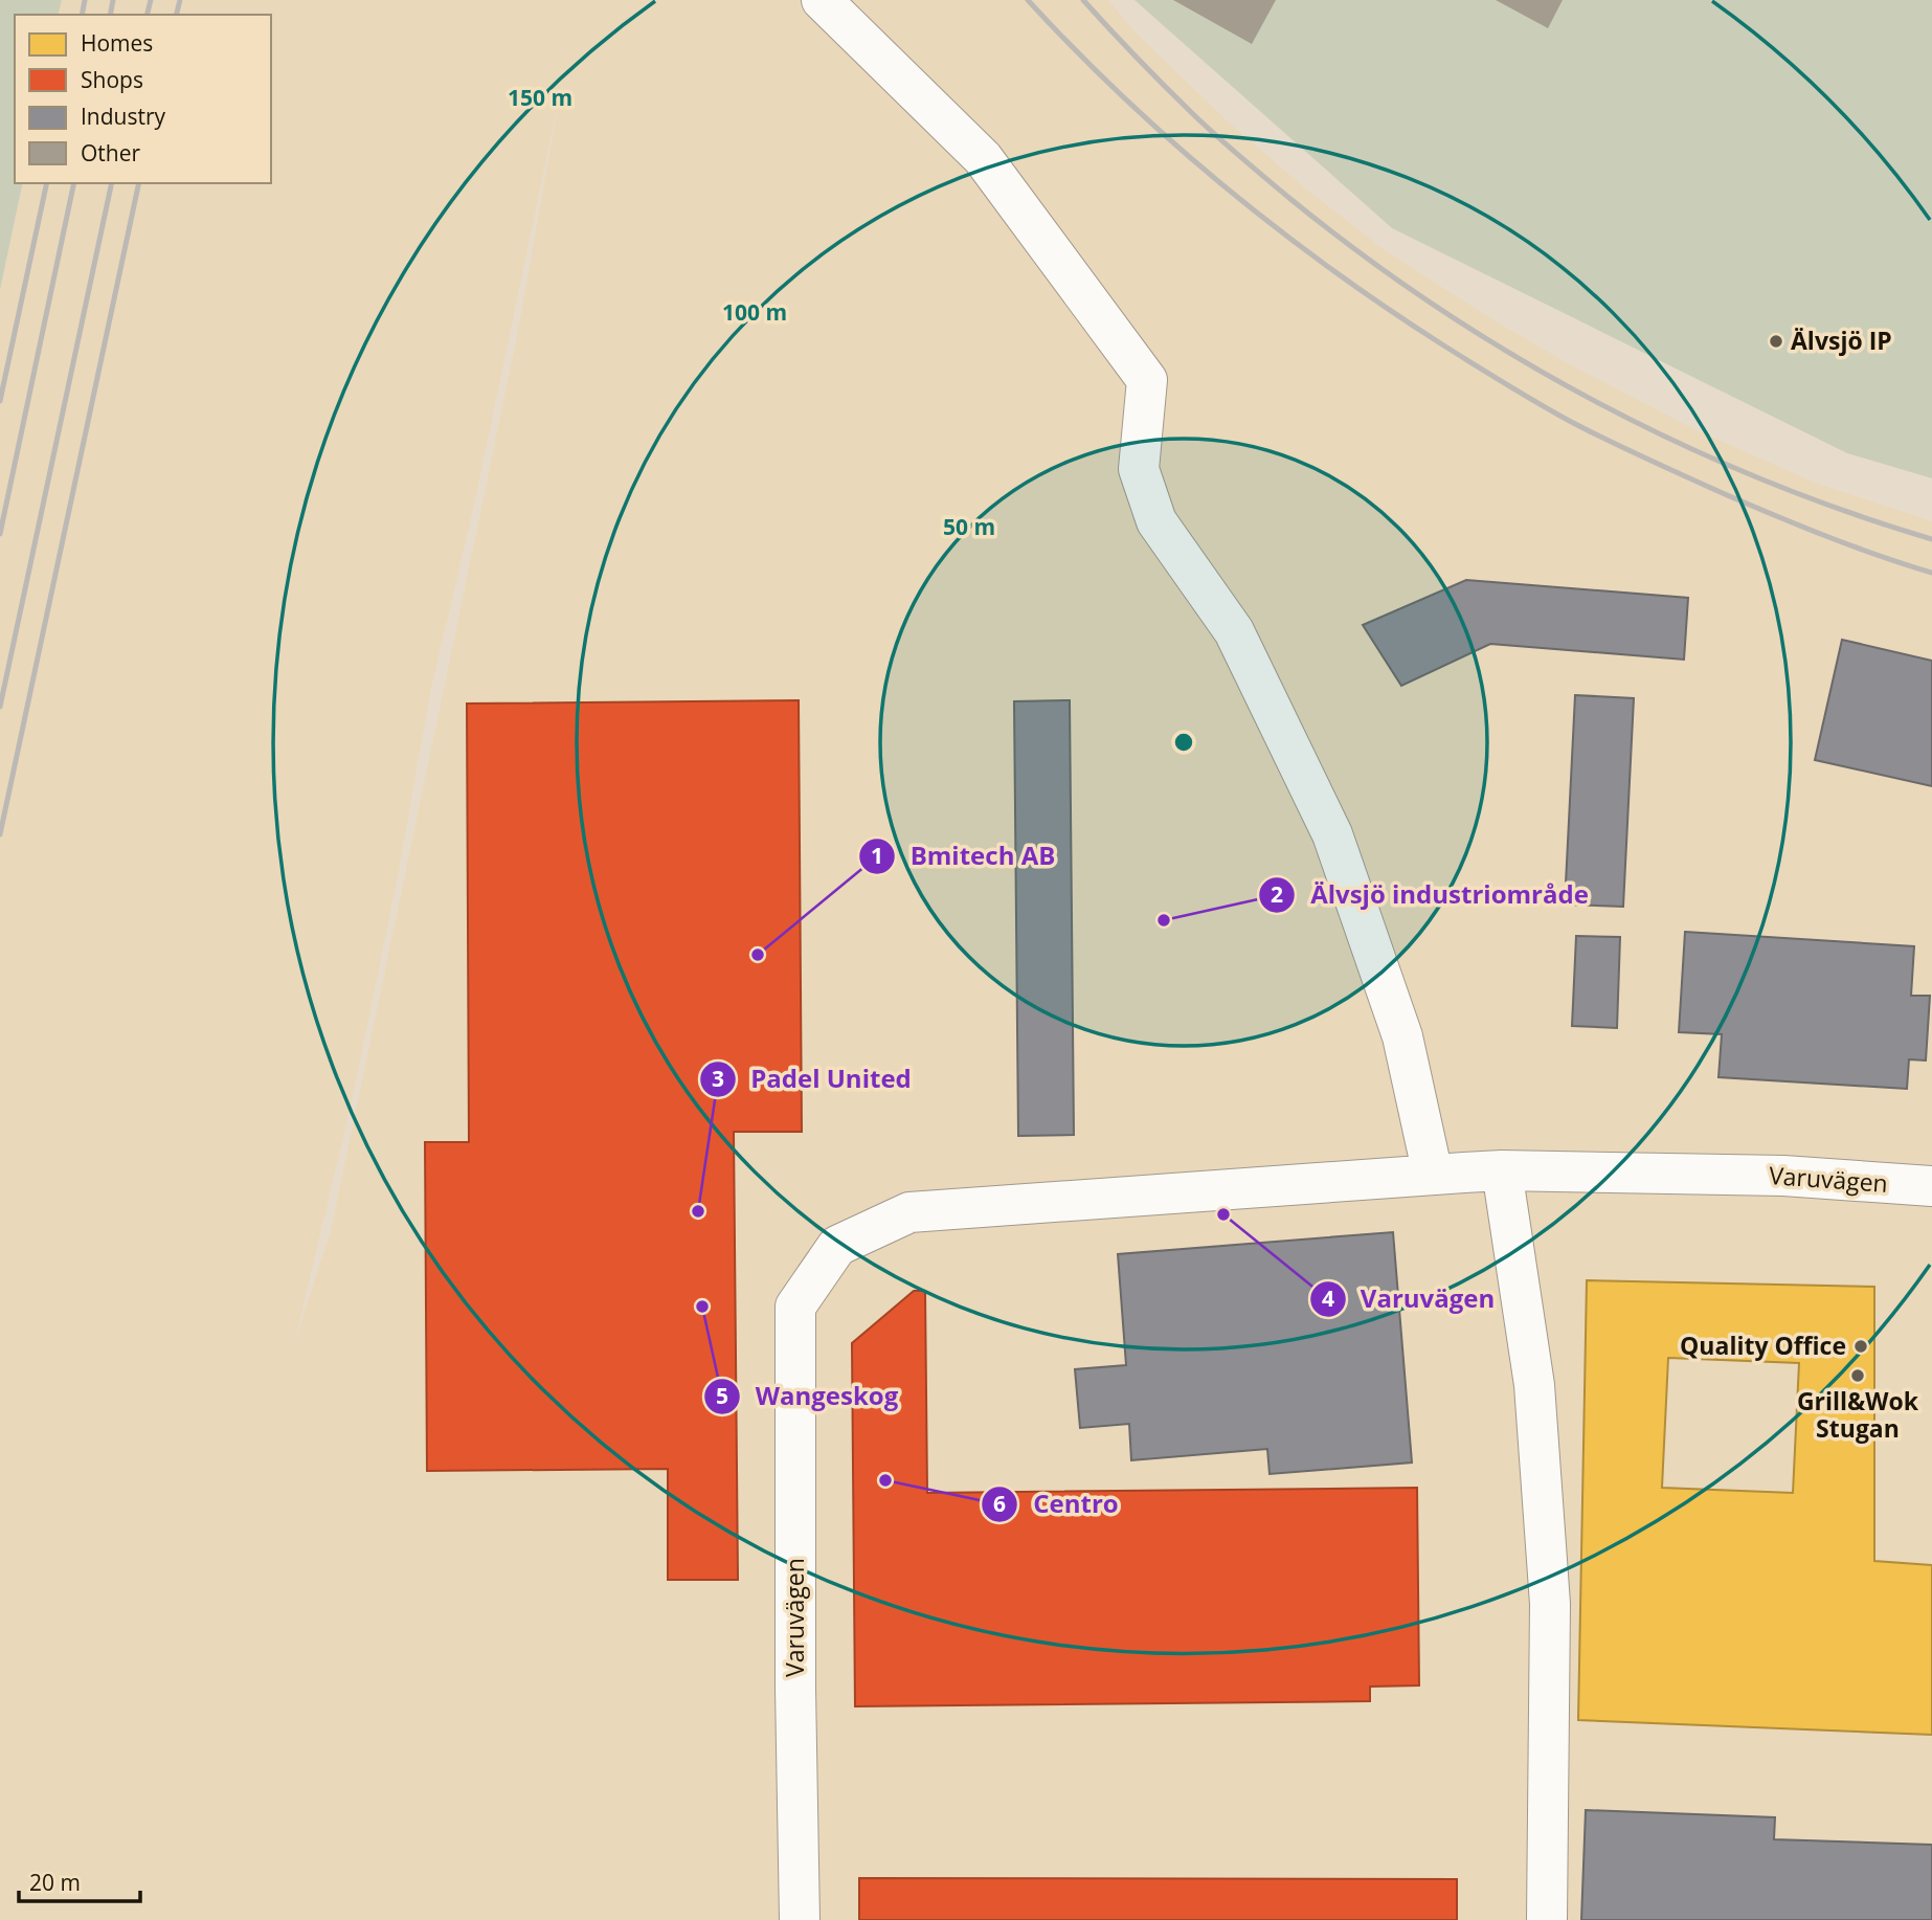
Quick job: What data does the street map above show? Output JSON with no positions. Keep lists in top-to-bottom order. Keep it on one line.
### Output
{"streets":{"street":["Varuvägen"]},"places":["Älvsjö IP","Älvsjö industriområde","Bmitech AB","Padel United","Varuvägen","Wangeskog","Quality Office","Grill&Wok Stugan","Centro"],"legend":["Homes","Shops","Industry","Other"],"scale_bar":"20 m","rings":["150 m","100 m","50 m"]}
